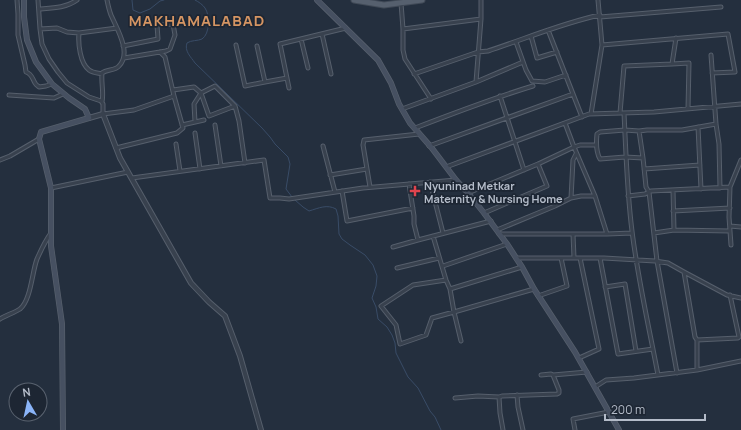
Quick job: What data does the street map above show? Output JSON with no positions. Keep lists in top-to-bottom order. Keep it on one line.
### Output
{"districts":["MAKHAMALABAD"],"places":{"health":["Nyuninad Metkar Maternity & Nursing Home"]},"scale_bar":"200 m","north":"top"}
